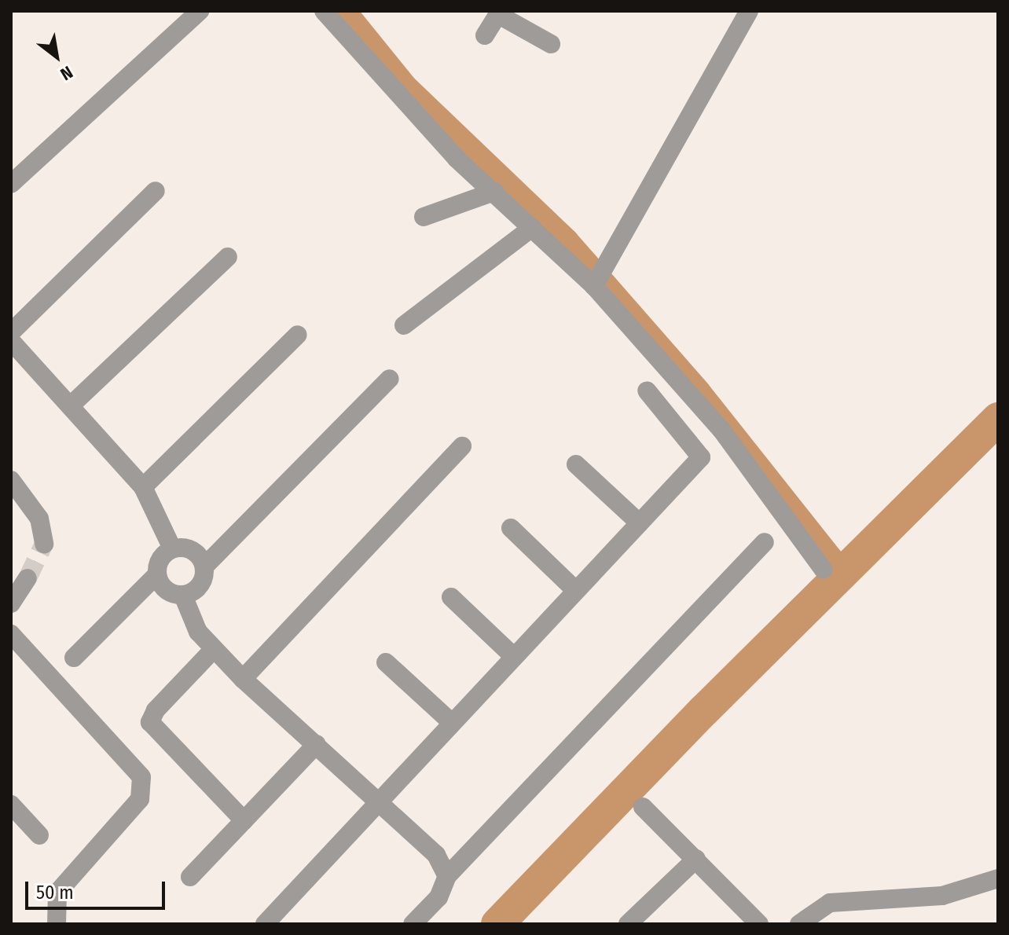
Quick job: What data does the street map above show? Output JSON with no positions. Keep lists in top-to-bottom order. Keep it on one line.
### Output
{"scale_bar":"50 m","north":"bottom right"}
